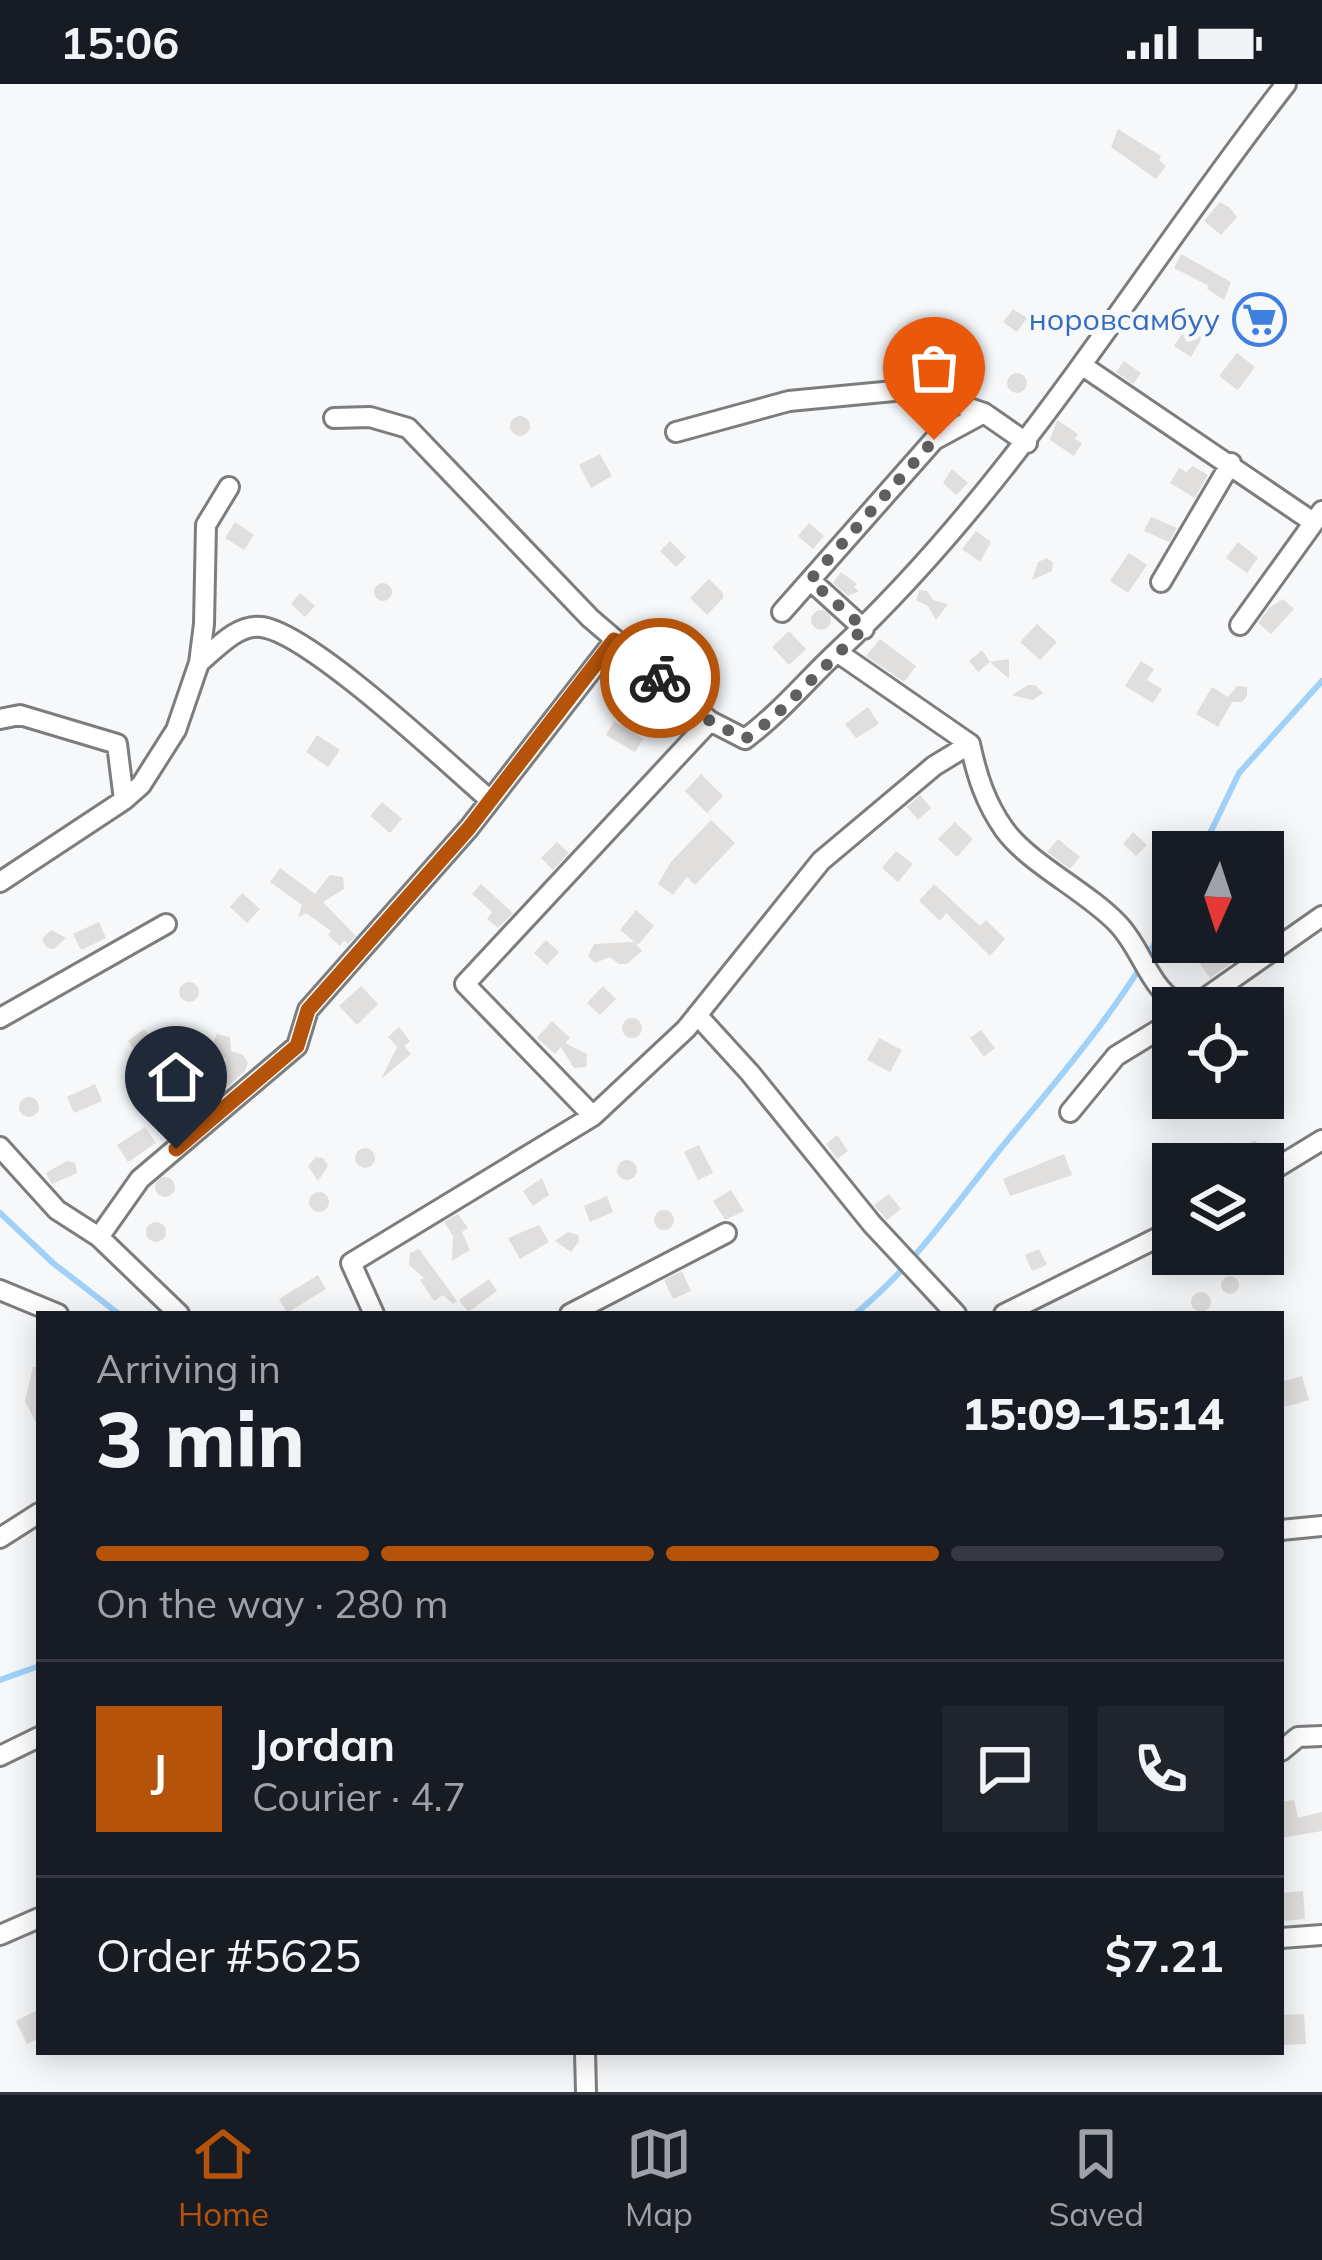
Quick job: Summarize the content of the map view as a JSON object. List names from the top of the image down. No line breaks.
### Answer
{"places":{"supermarket":["норовсамбуу"]},"north":"bottom","page":{"status":"15:06","heading":["3 min","Arriving in","15:09–15:14"],"panel":["Jordan","Courier · 4.7","Order #5625","$7.21"],"bar":"On the way · 280 m","round":"J","tabs":["Home","Map","Saved"]}}
